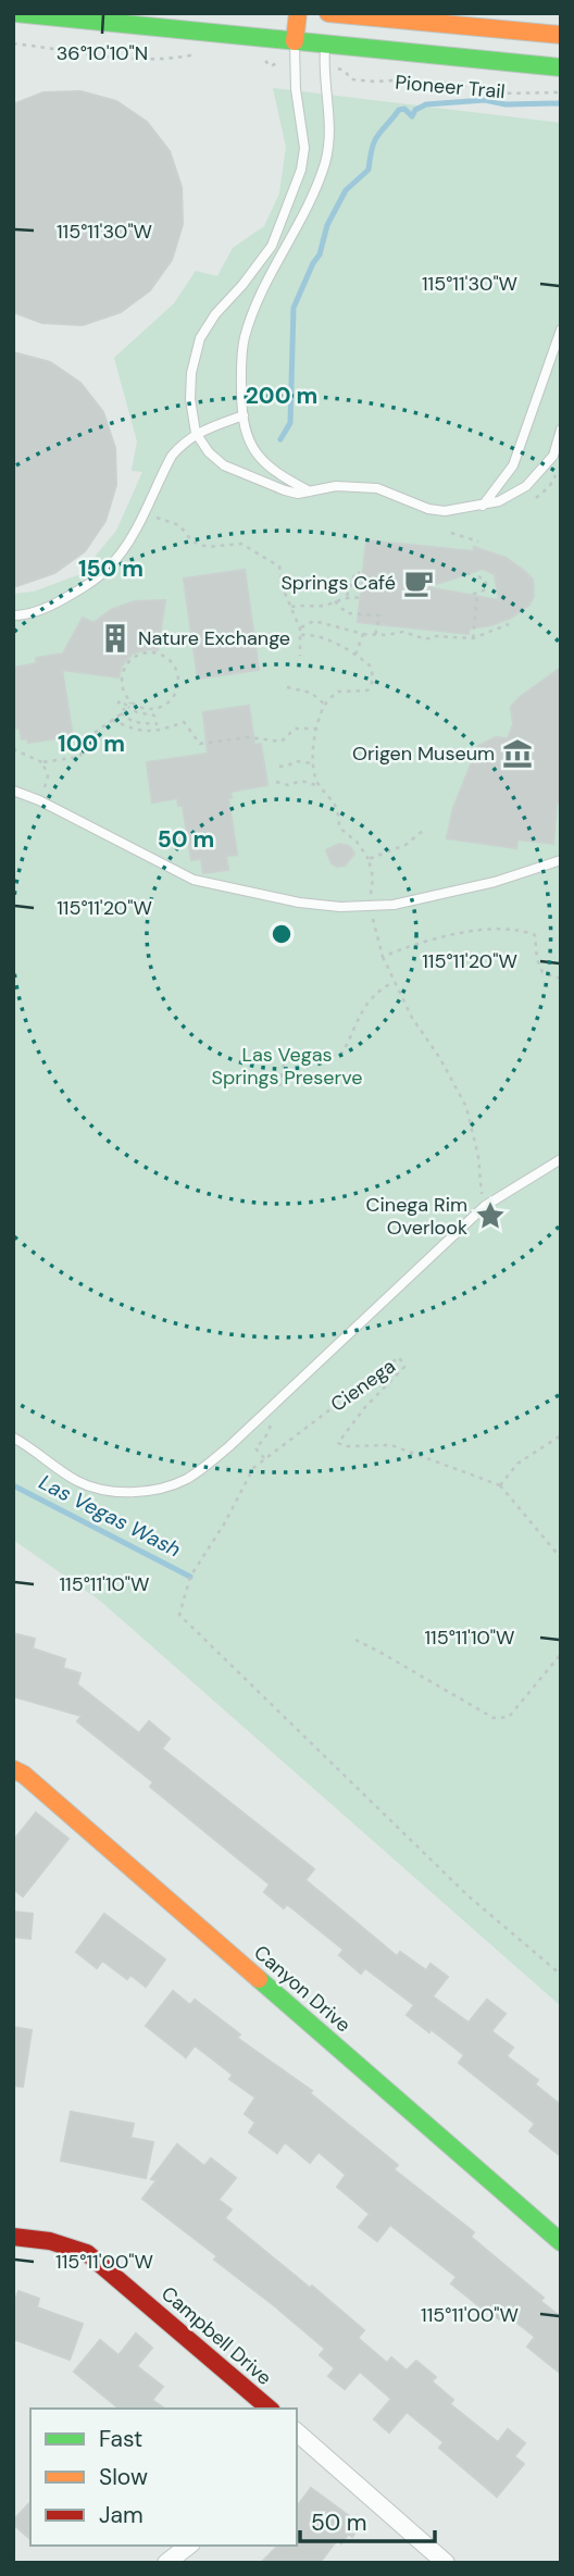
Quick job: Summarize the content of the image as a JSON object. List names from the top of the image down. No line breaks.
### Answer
{"streets":{"street":["Canyon Drive","Campbell Drive"],"path":["Pioneer Trail","Cienega"]},"water":["Las Vegas Wash"],"parks":["Las Vegas Springs Preserve"],"places":{"cafe":["Springs Café"],"building":["Nature Exchange"],"museum":["Origen Museum"],"place":["Cinega Rim Overlook"]},"legend":["Fast","Slow","Jam"],"scale_bar":"50 m","coordinates":["36°10'10\"N","115°11'30\"W","115°11'20\"W","115°11'10\"W","115°11'00\"W"],"rings":["200 m","150 m","100 m","50 m"]}
